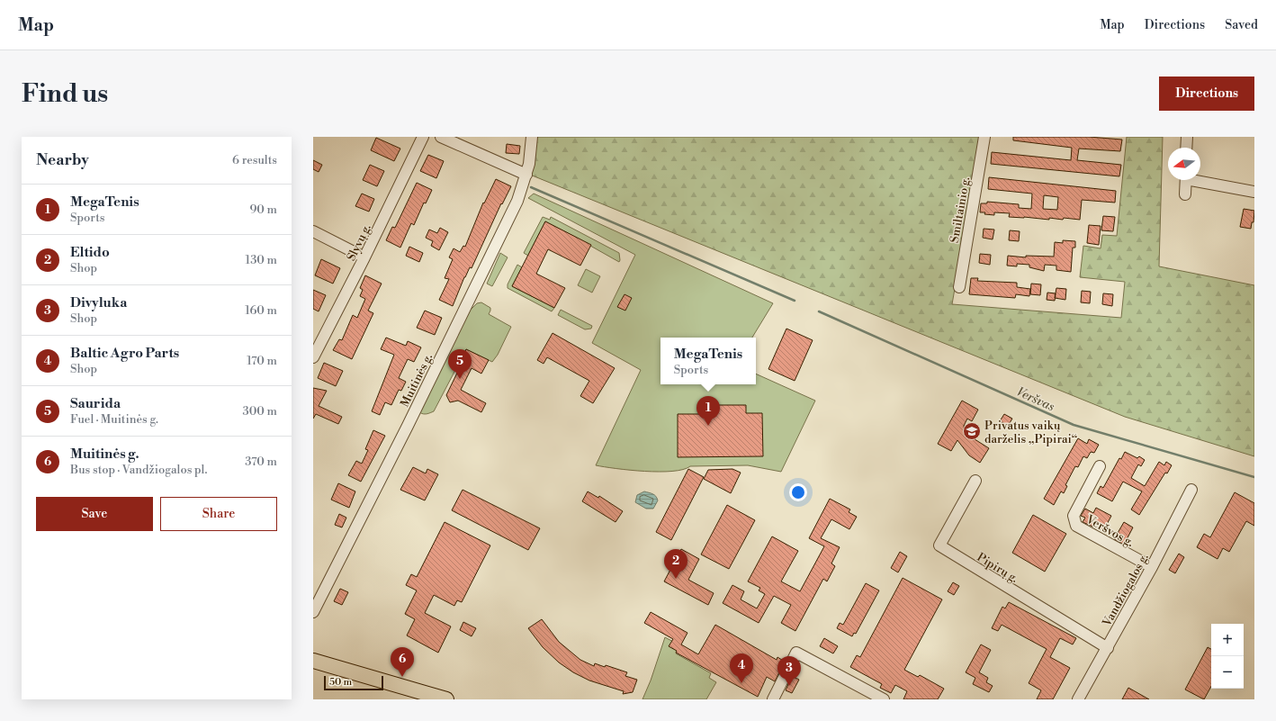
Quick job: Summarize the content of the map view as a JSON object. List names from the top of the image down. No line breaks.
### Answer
{"streets":{"street":["Smiltainio g.","Slyvų g.","Muitinės g.","Veršvos g.","Pipirų g.","Vandžiogalos g."]},"crossings":[["Veršvos g.","Vandžiogalos g."],["Pipirų g.","Vandžiogalos g."]],"water":["Veršvas"],"places":{"school or university":["Privatus vaikų darželis „Pipirai“"]},"scale_bar":"50 m","north":"left","page":{"header":"Map","nav":["Map","Directions","Saved"],"buttons":["Directions",["Save","Share"]],"title":"Find us","heading":["Nearby","6 results"],"list":[{"mark":"1","name":"MegaTenis","note":"Sports","value":"90 m"},{"mark":"2","name":"Eltido","note":"Shop","value":"130 m"},{"mark":"3","name":"Divyluka","note":"Shop","value":"160 m"},{"mark":"4","name":"Baltic Agro Parts","note":"Shop","value":"170 m"},{"mark":"5","name":"Saurida","note":"Fuel · Muitinės g.","value":"300 m"},{"mark":"6","name":"Muitinės g.","note":"Bus stop · Vandžiogalos pl.","value":"370 m"}],"popup":["MegaTenis","Sports"],"pins":["5","1","2","6","4","3"],"map_buttons":["+","−"],"scale":"50 m"}}
